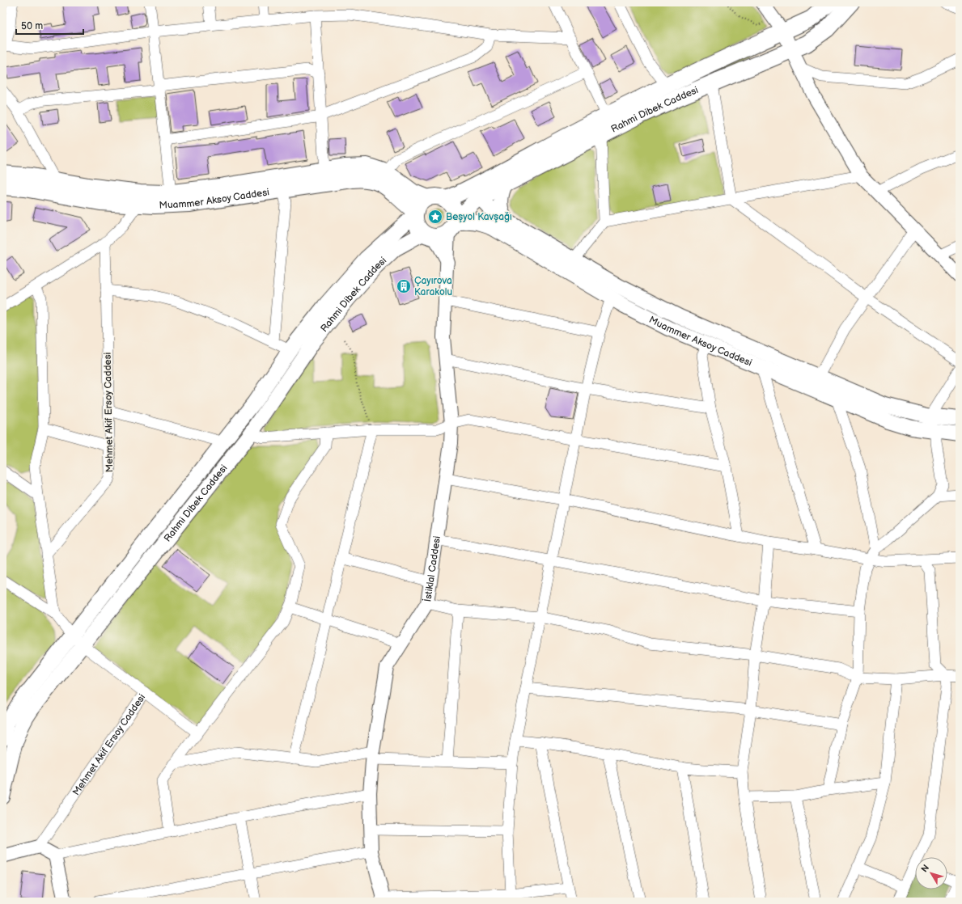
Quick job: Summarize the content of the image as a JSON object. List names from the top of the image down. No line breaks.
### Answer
{"streets":{"main road":["Rahmi Dibek Caddesi","Muammer Aksoy Caddesi"],"street":["Mehmet Akif Ersoy Caddesi","İstiklal Caddesi"]},"crossings":[["Rahmi Dibek Caddesi","Muammer Aksoy Caddesi"],["Rahmi Dibek Caddesi","Mehmet Akif Ersoy Caddesi"],["Rahmi Dibek Caddesi","İstiklal Caddesi"],["Muammer Aksoy Caddesi","İstiklal Caddesi"]],"places":{"place":["Beşyol Kavşağı"],"building":["Çayırova Karakolu"]},"scale_bar":"50 m","north":"top left"}
